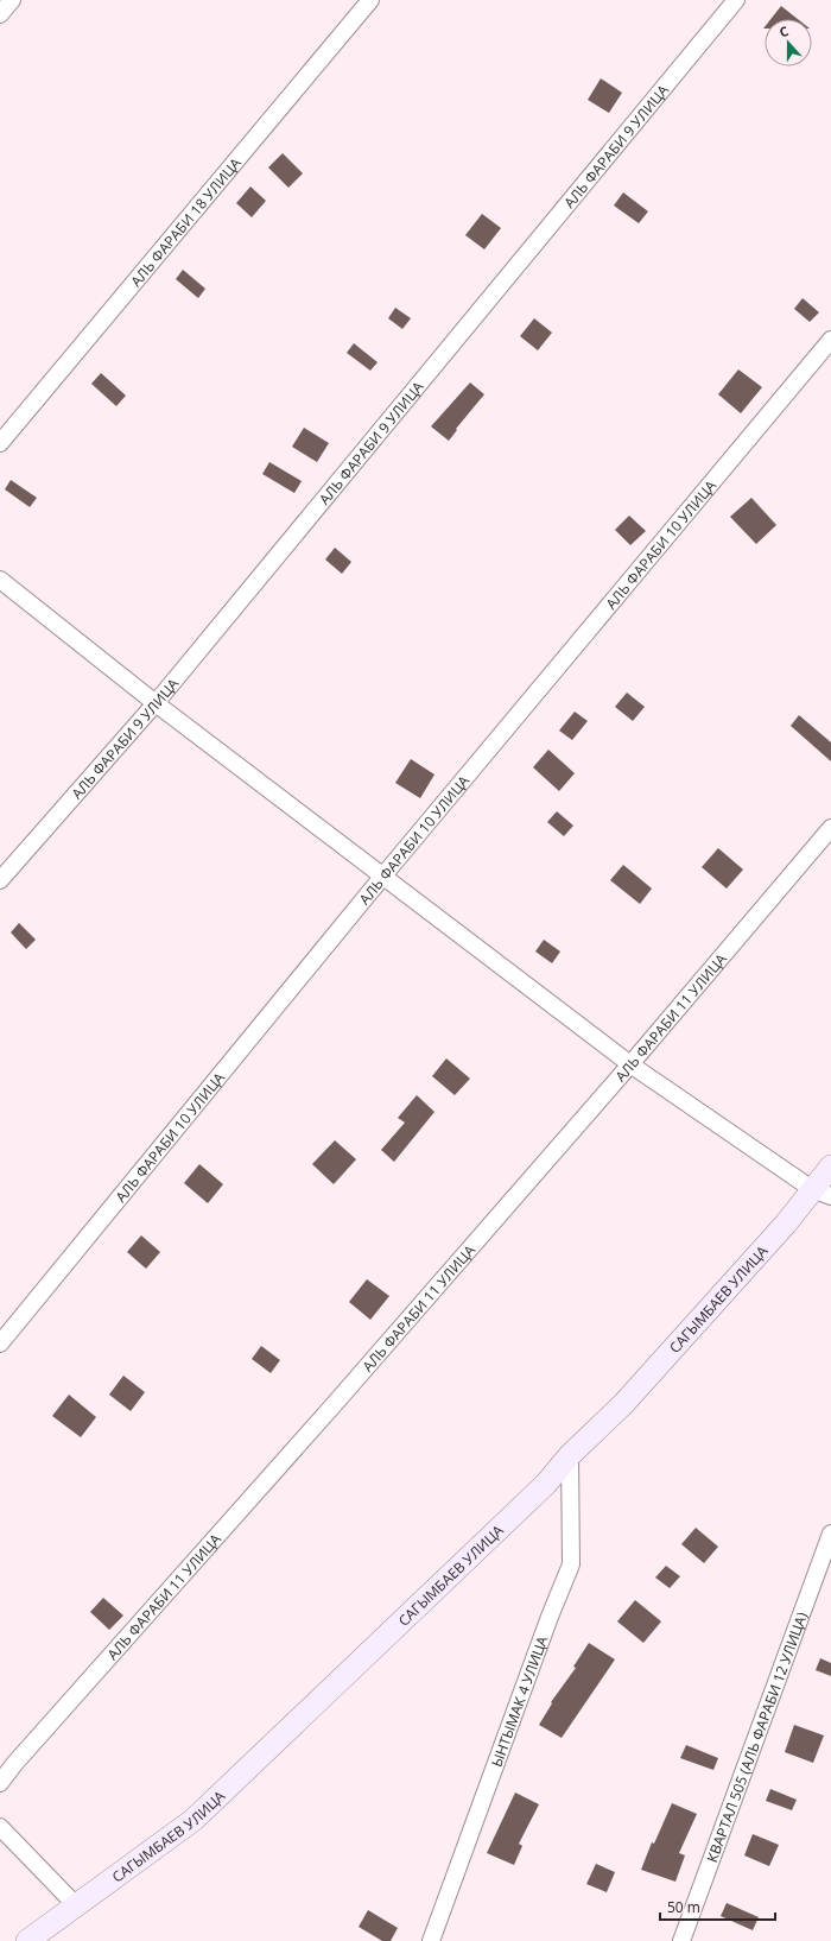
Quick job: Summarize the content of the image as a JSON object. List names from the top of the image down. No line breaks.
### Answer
{"streets":{"street":["АЛЬ ФАРАБИ 9 УЛИЦА","АЛЬ ФАРАБИ 18 УЛИЦА","АЛЬ ФАРАБИ 10 УЛИЦА","АЛЬ ФАРАБИ 11 УЛИЦА","САГЫМБАЕВ УЛИЦА","ЫНТЫМАК 4 УЛИЦА","КВАРТАЛ 505 (АЛЬ ФАРАБИ 12 УЛИЦА)"]},"crossings":[["САГЫМБАЕВ УЛИЦА","ЫНТЫМАК 4 УЛИЦА"]],"scale_bar":"50 m","north":"top"}
